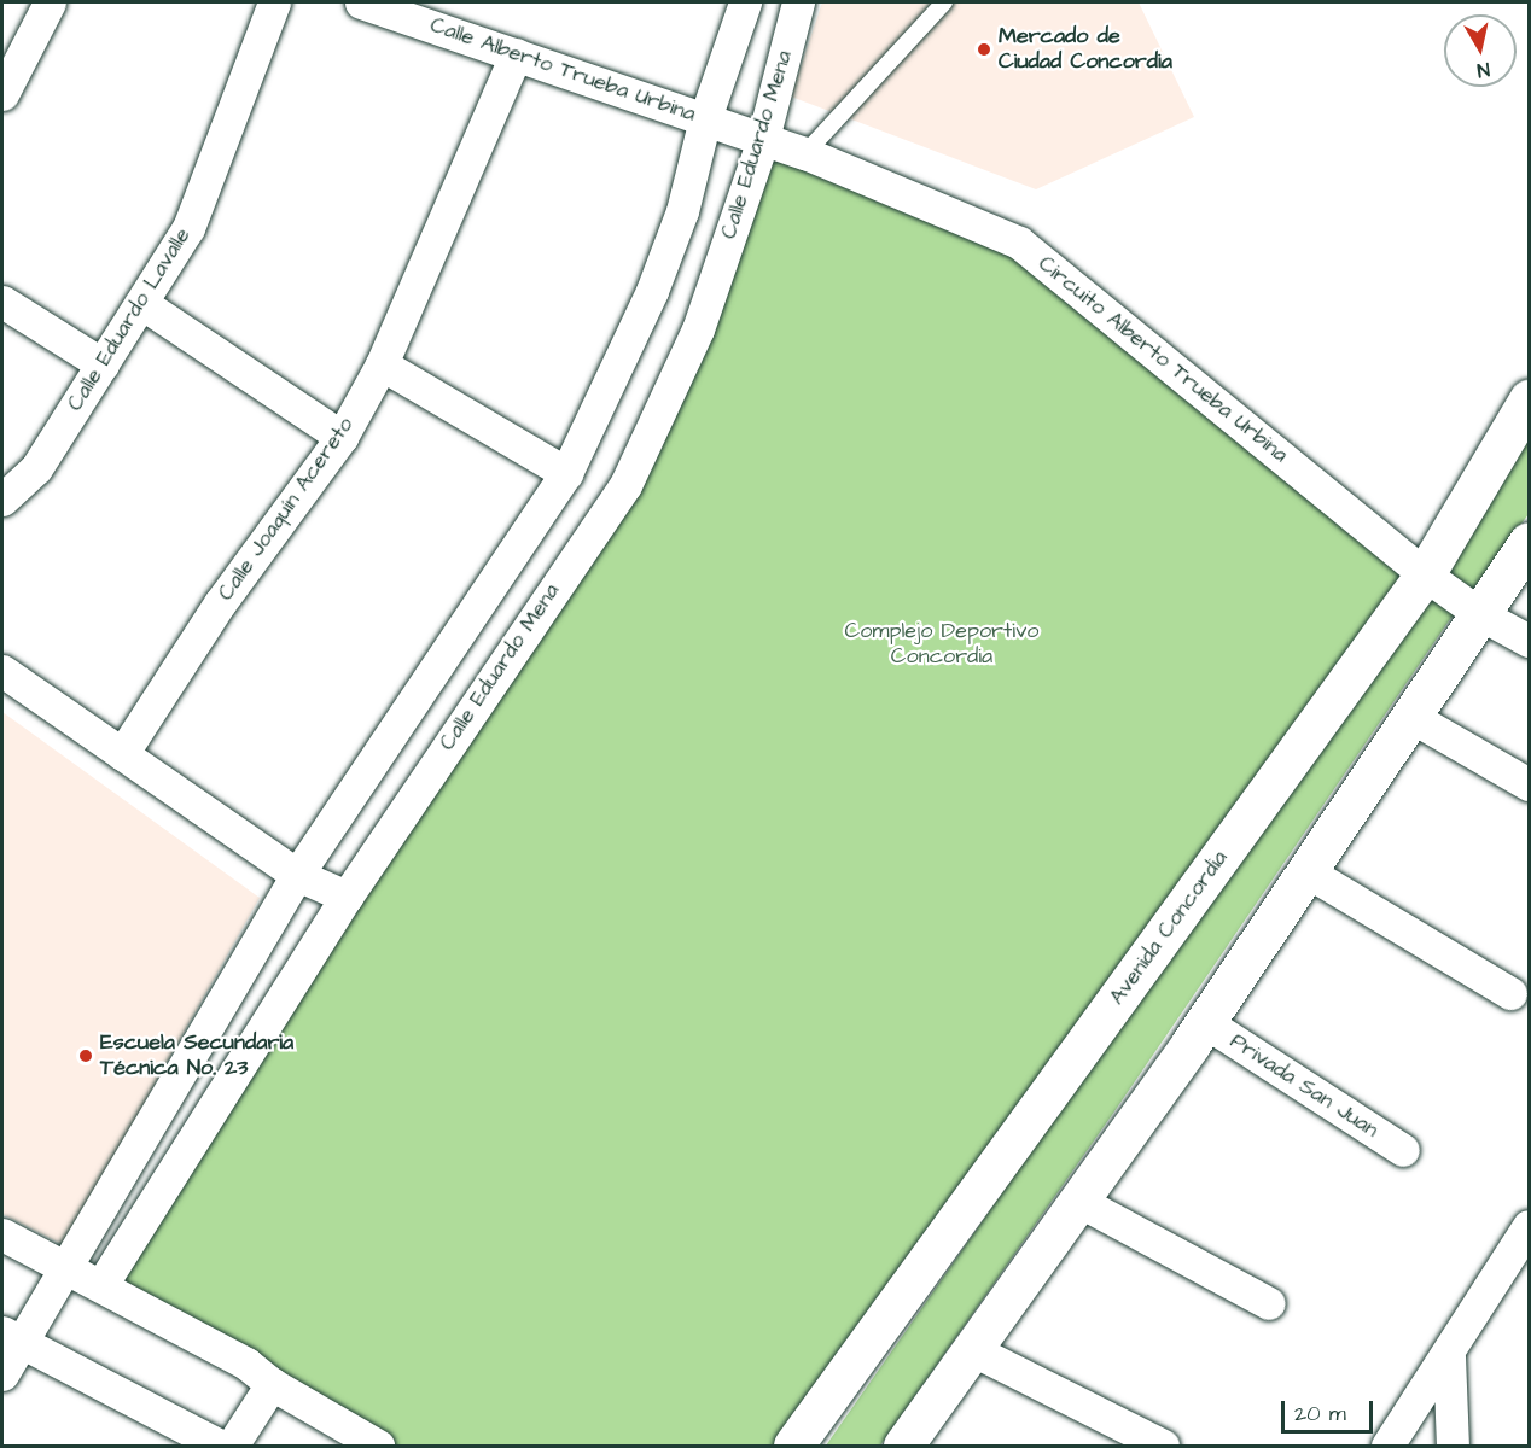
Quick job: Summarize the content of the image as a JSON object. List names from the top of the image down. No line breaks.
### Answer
{"streets":{"main road":["Avenida Concordia"],"street":["Calle Alberto Trueba Urbina","Calle Eduardo Mena","Calle Eduardo Lavalle","Circuito Alberto Trueba Urbina","Calle Joaquín Acereto","Privada San Juan"]},"crossings":[["Calle Alberto Trueba Urbina","Calle Eduardo Mena"],["Calle Alberto Trueba Urbina","Circuito Alberto Trueba Urbina"],["Calle Alberto Trueba Urbina","Calle Joaquín Acereto"],["Calle Eduardo Mena","Circuito Alberto Trueba Urbina"],["Circuito Alberto Trueba Urbina","Avenida Concordia"]],"parks":["Complejo Deportivo Concordia"],"places":["Mercado de Ciudad Concordia","Escuela Secundaria Técnica No. 23"],"scale_bar":"20 m","north":"bottom"}
